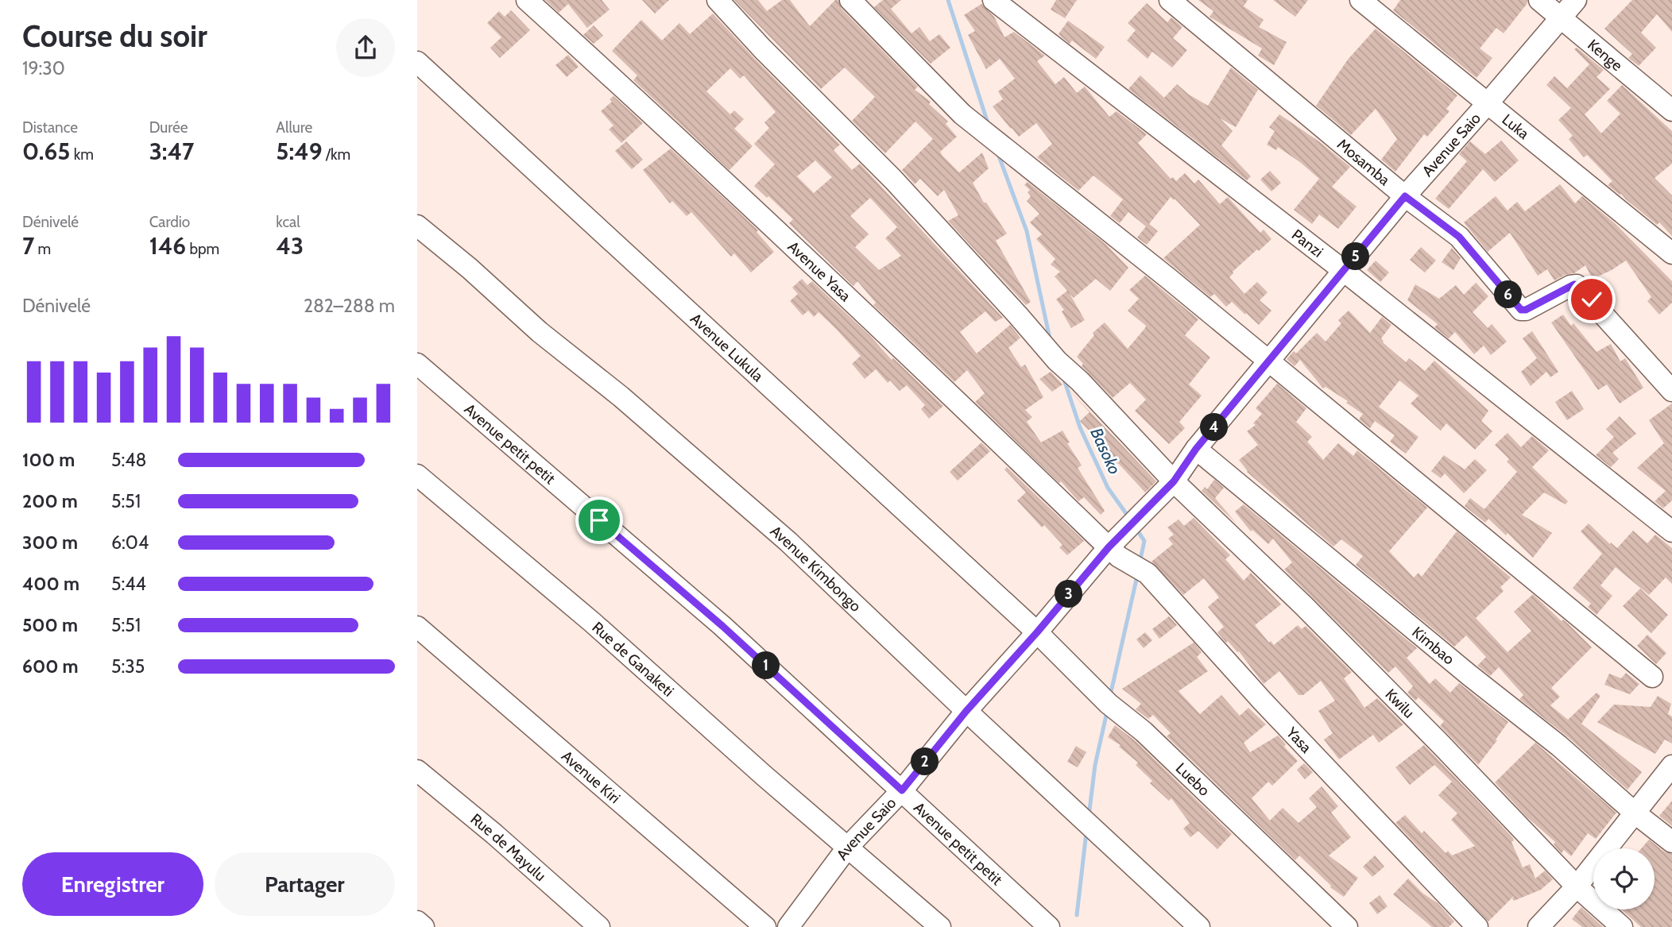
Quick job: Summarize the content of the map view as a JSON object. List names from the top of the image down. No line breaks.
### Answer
{"streets":{"street":["Kenge","Luka","Avenue Saio","Mosamba","Panzi","Avenue Yasa","Avenue Lukula","Avenue petit petit","Avenue Kimbongo","Kimbao","Rue de Ganaketi","Kwilu","Yasa","Avenue Kiri","Luebo","Rue de Mayulu"]},"crossings":[["Kenge","Avenue Saio"],["Luka","Avenue Saio"],["Avenue Saio","Mosamba"],["Avenue Saio","Panzi"],["Avenue Saio","Avenue Yasa"],["Avenue Saio","Avenue Lukula"],["Avenue Saio","Avenue petit petit"],["Avenue Saio","Avenue Kimbongo"],["Avenue Saio","Kimbao"],["Avenue Saio","Rue de Ganaketi"],["Avenue Saio","Kwilu"],["Avenue Saio","Yasa"],["Avenue Saio","Luebo"],["Avenue Yasa","Yasa"],["Avenue Lukula","Luebo"]],"water":["Basoko"],"page":{"heading":["Course du soir","19:30"],"stats":[["Distance","0.65 km"],["Durée","3:47"],["Allure","5:49 /km"],["Dénivelé","7 m"],["Cardio","146 bpm"],["kcal","43"]],"pins":["5","6","4","3","1","2"],"chart":["Dénivelé","282–288 m"],"list":[{"name":"100 m","note":"5:48"},{"name":"200 m","note":"5:51"},{"name":"300 m","note":"6:04"},{"name":"400 m","note":"5:44"},{"name":"500 m","note":"5:51"},{"name":"600 m","note":"5:35"}],"buttons":["Enregistrer","Partager"]}}
